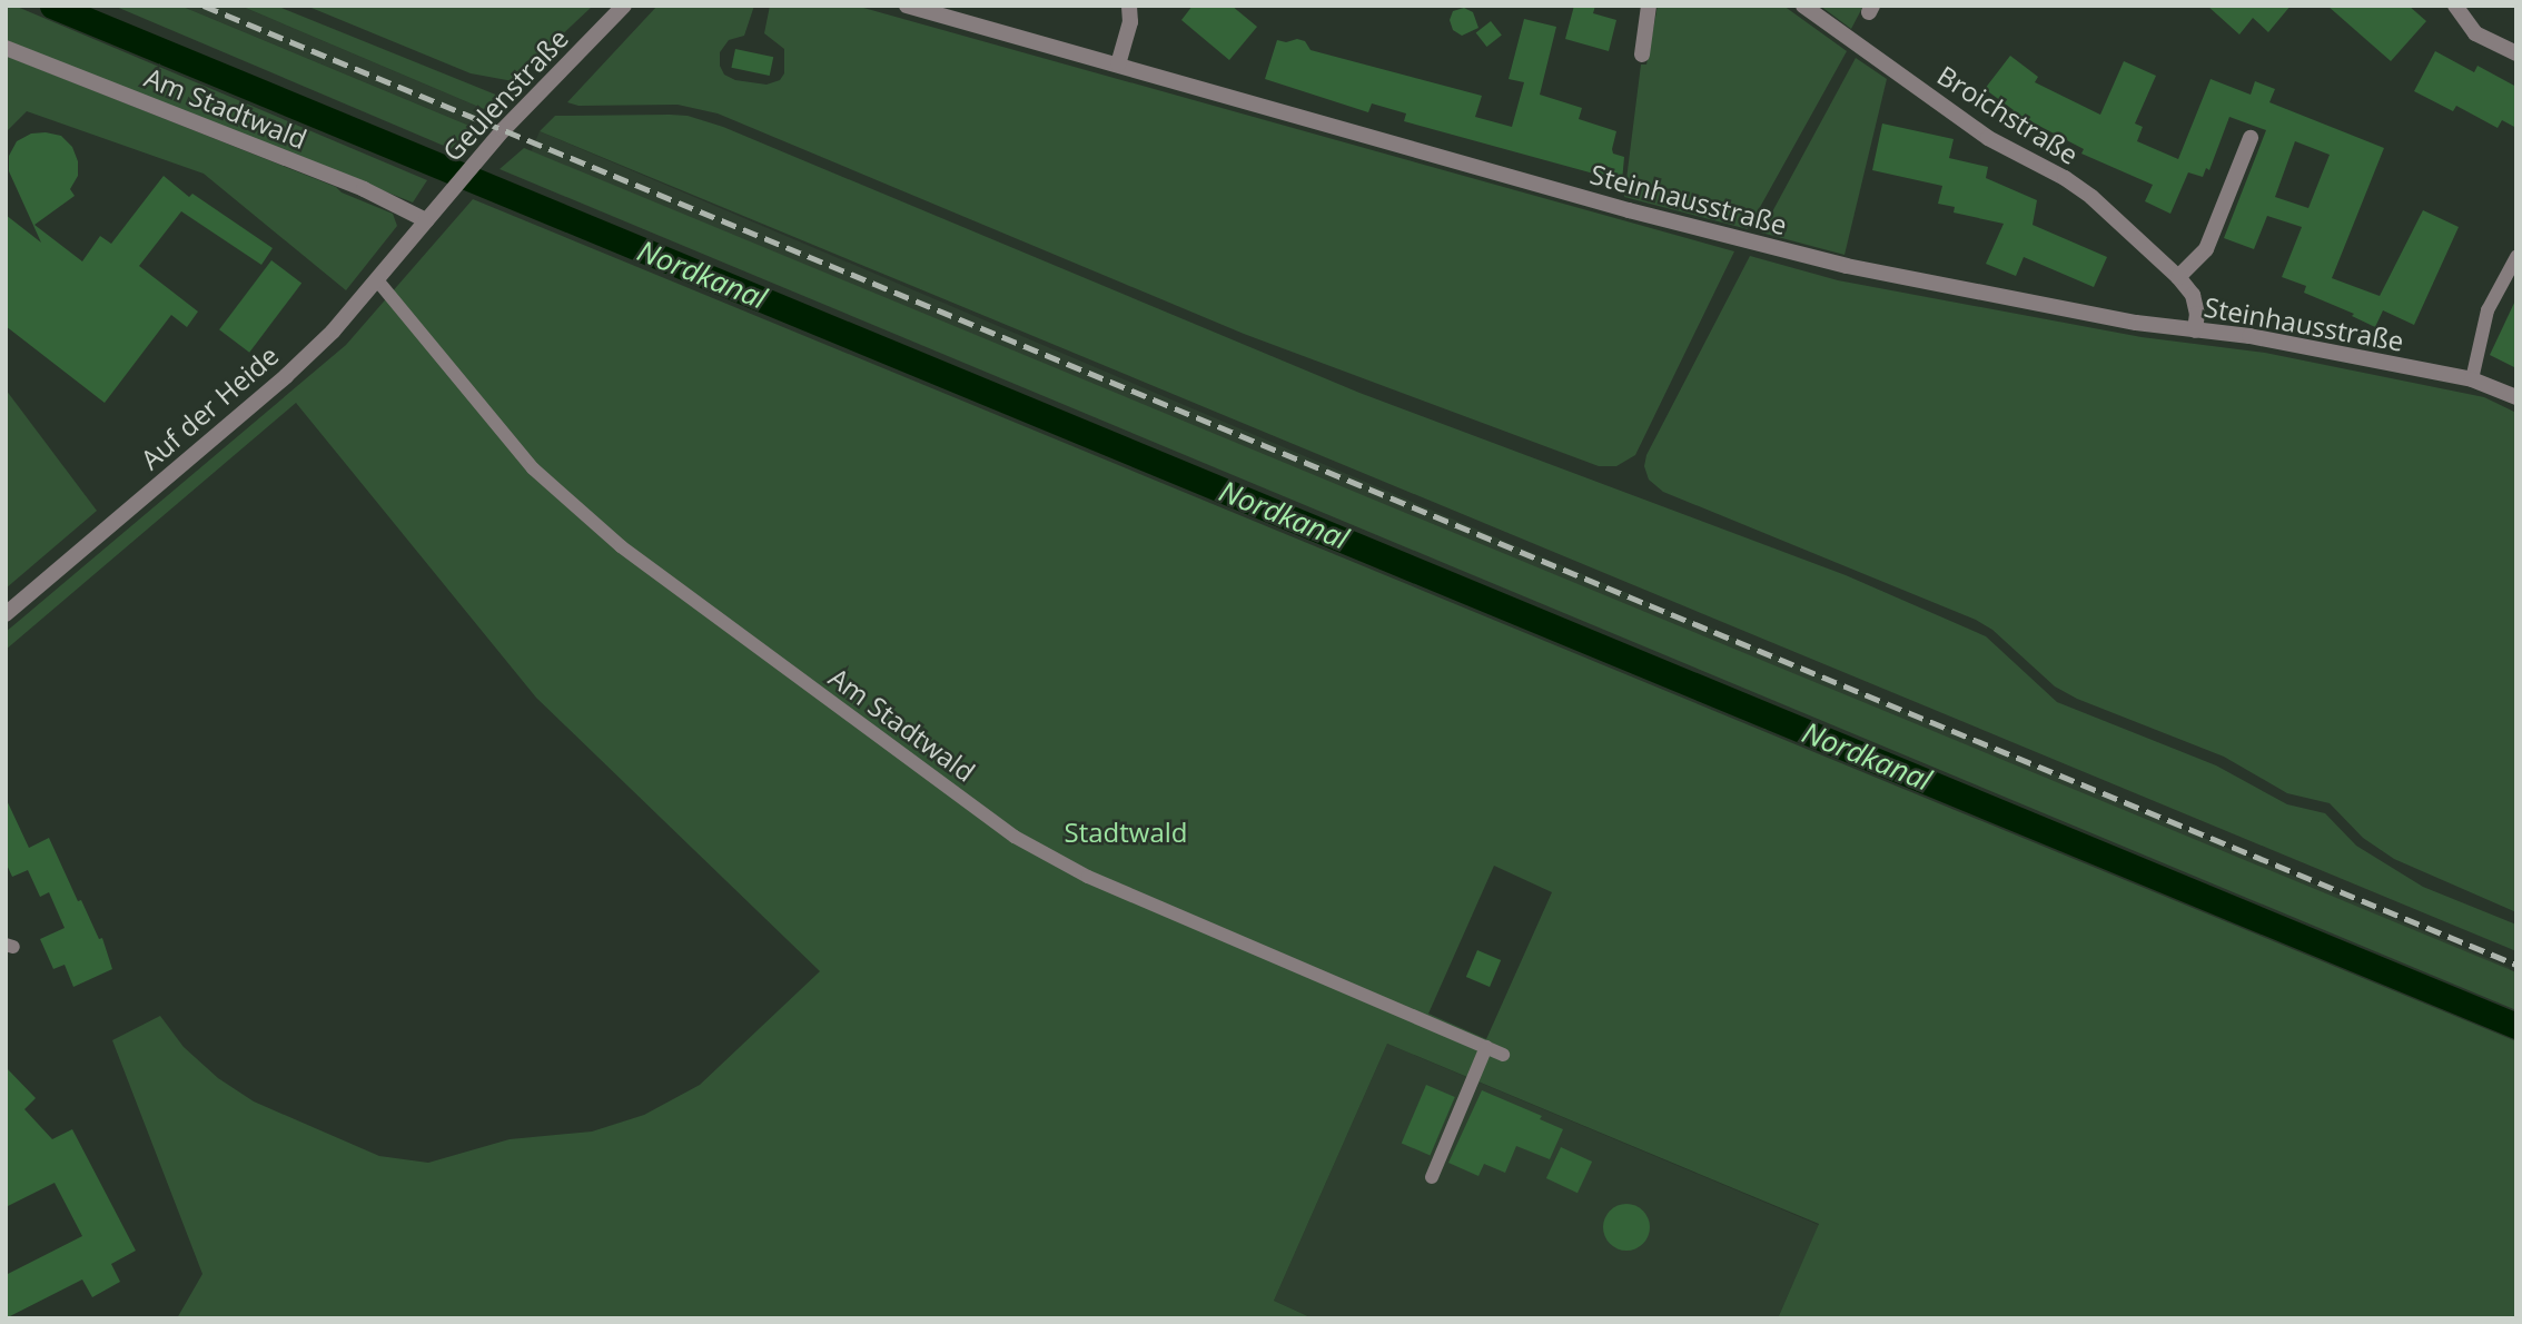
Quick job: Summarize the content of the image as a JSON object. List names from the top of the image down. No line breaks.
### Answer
{"streets":{"street":["Geulenstraße","Am Stadtwald","Broichstraße","Steinhausstraße","Auf der Heide"]},"crossings":[["Geulenstraße","Am Stadtwald"],["Geulenstraße","Auf der Heide"],["Am Stadtwald","Auf der Heide"],["Broichstraße","Steinhausstraße"]],"water":["Nordkanal"],"parks":["Stadtwald"]}
